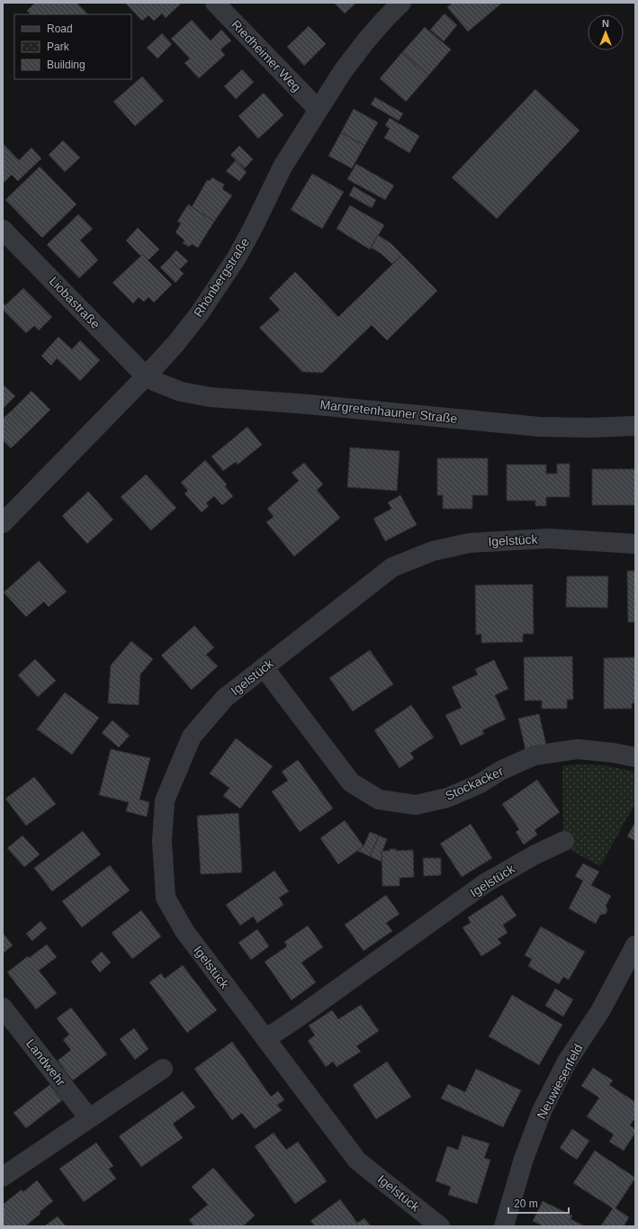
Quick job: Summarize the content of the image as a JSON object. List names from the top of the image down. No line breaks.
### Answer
{"streets":{"street":["Riedheimer Weg","Rhönbergstraße","Liobastraße","Margretenhauner Straße","Igelstück","Stockacker","Landwehr","Neuwiesenfeld"]},"crossings":[["Riedheimer Weg","Rhönbergstraße"],["Rhönbergstraße","Liobastraße"],["Rhönbergstraße","Margretenhauner Straße"],["Liobastraße","Margretenhauner Straße"],["Igelstück","Stockacker"]],"legend":["Road","Park","Building"],"scale_bar":"20 m","north":"top"}
